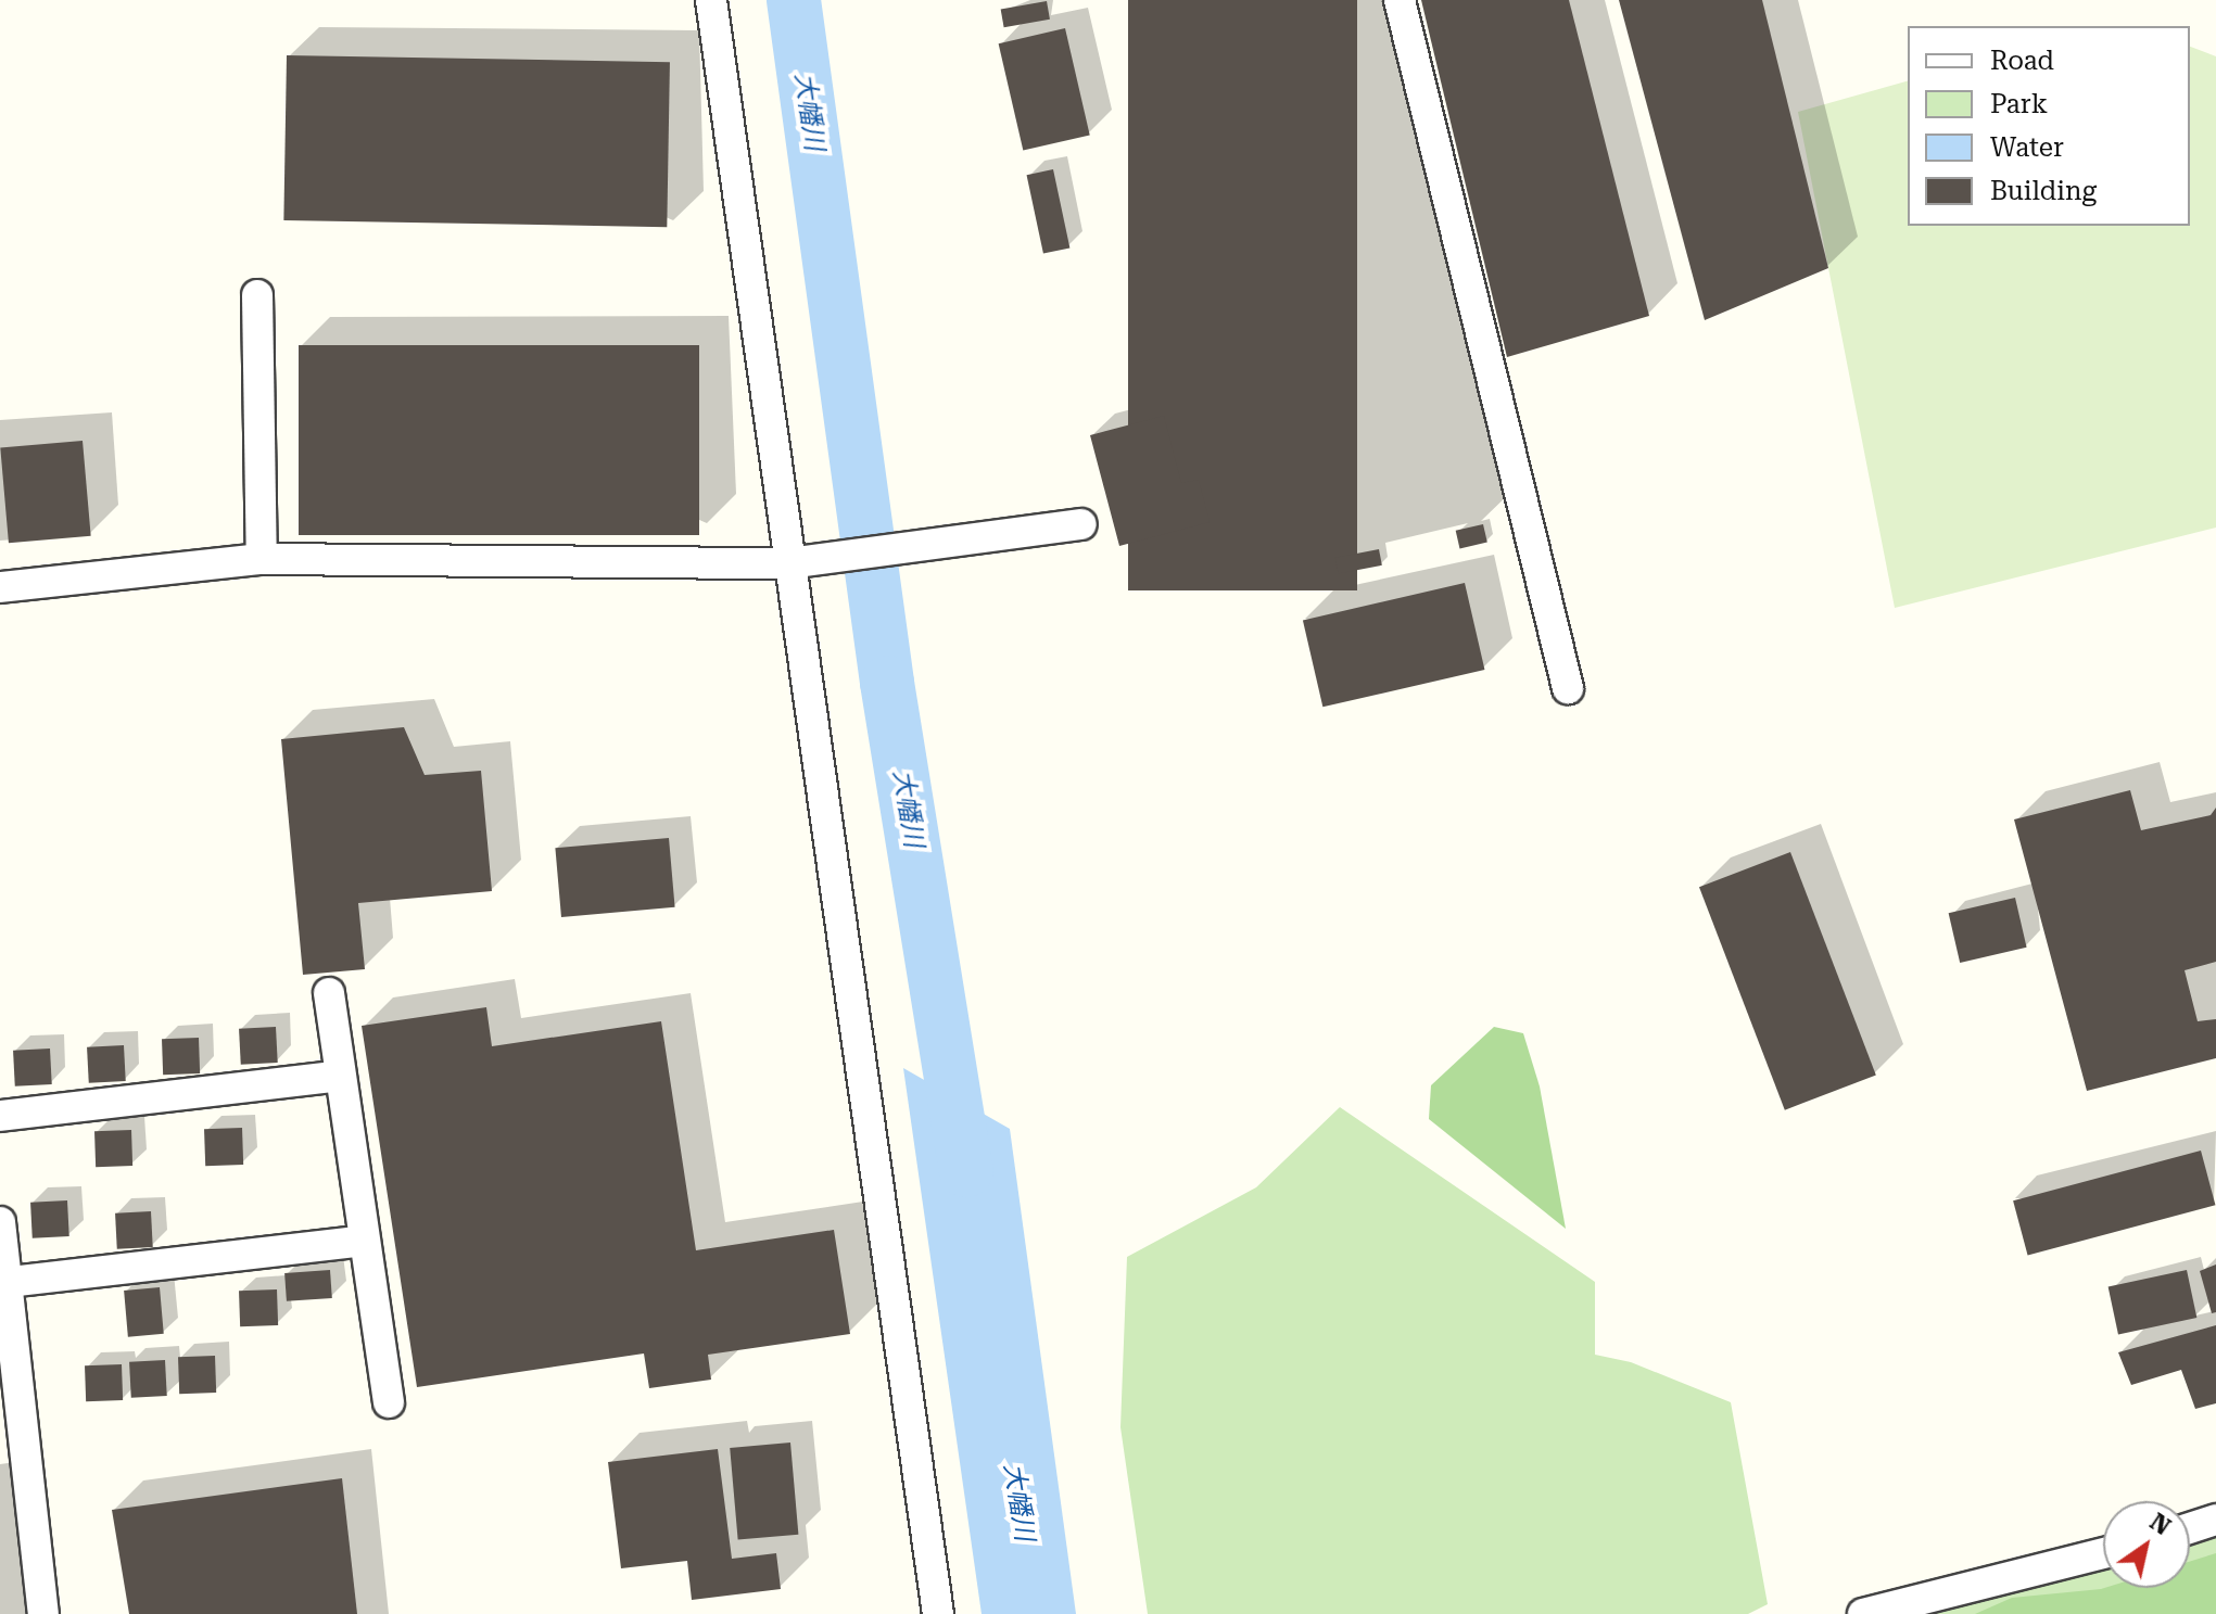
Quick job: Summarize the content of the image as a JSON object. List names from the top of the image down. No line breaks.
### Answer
{"water":["大幡川"],"legend":["Road","Park","Water","Building"],"north":"top right"}
